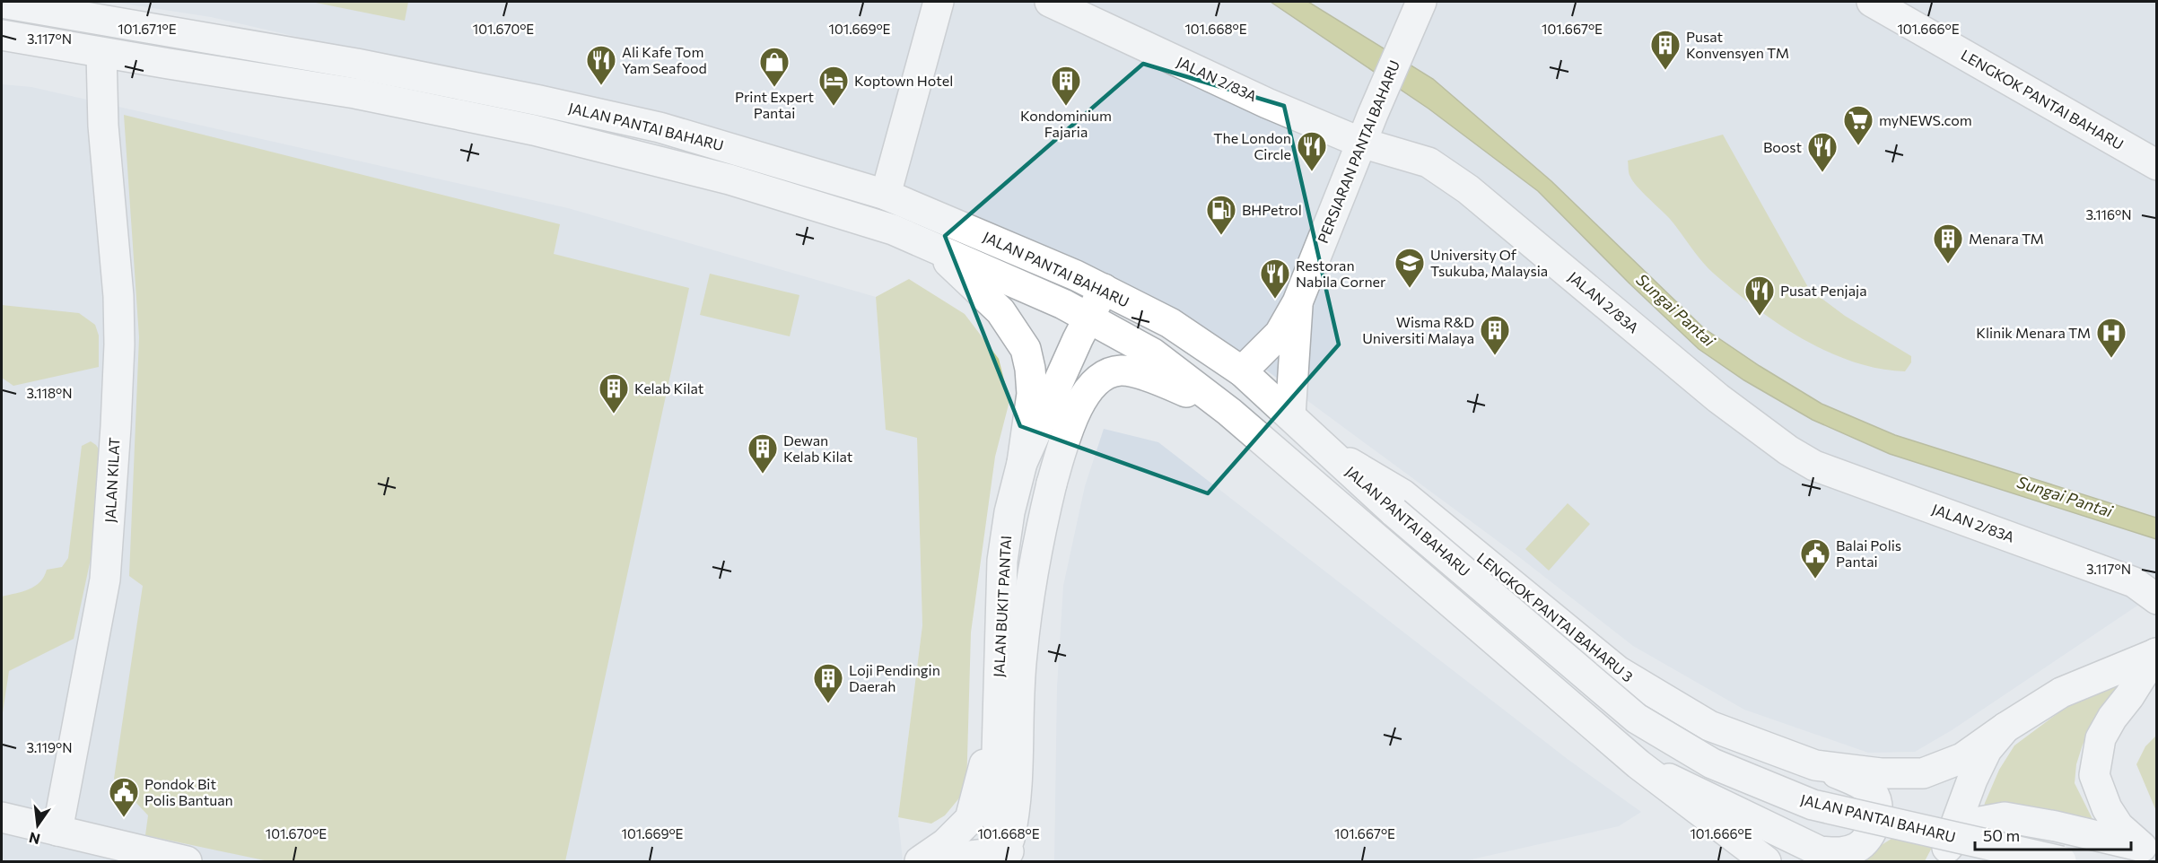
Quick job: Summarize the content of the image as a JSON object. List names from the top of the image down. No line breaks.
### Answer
{"streets":{"street":["JALAN 2/83A","LENGKOK PANTAI BAHARU","JALAN PANTAI BAHARU","PERSIARAN PANTAI BAHARU","JALAN KILAT","JALAN BUKIT PANTAI","LENGKOK PANTAI BAHARU 3"]},"crossings":[["JALAN 2/83A","PERSIARAN PANTAI BAHARU"],["JALAN PANTAI BAHARU","PERSIARAN PANTAI BAHARU"],["JALAN PANTAI BAHARU","JALAN KILAT"],["JALAN PANTAI BAHARU","JALAN BUKIT PANTAI"],["JALAN PANTAI BAHARU","LENGKOK PANTAI BAHARU 3"]],"water":["Sungai Pantai"],"places":{"building":["Pusat Konvensyen TM","Kondominium Fajaria","Menara TM","Wisma R&D Universiti Malaya","Kelab Kilat","Dewan Kelab Kilat","Loji Pendingin Daerah"],"restaurant":["Ali Kafe Tom Yam Seafood","The London Circle","Boost","Restoran Nabila Corner","Pusat Penjaja"],"shop":["Print Expert Pantai"],"hotel":["Koptown Hotel"],"supermarket":["myNEWS.com"],"fuel station":["BHPetrol"],"school or university":["University Of Tsukuba, Malaysia"],"hospital":["Klinik Menara TM"],"public building":["Balai Polis Pantai","Pondok Bit Polis Bantuan"]},"scale_bar":"50 m","north":"bottom","coordinates":["101.671°E","101.670°E","101.669°E","101.668°E","101.667°E","101.666°E","3.117°N","3.116°N","3.118°N","3.119°N"]}
